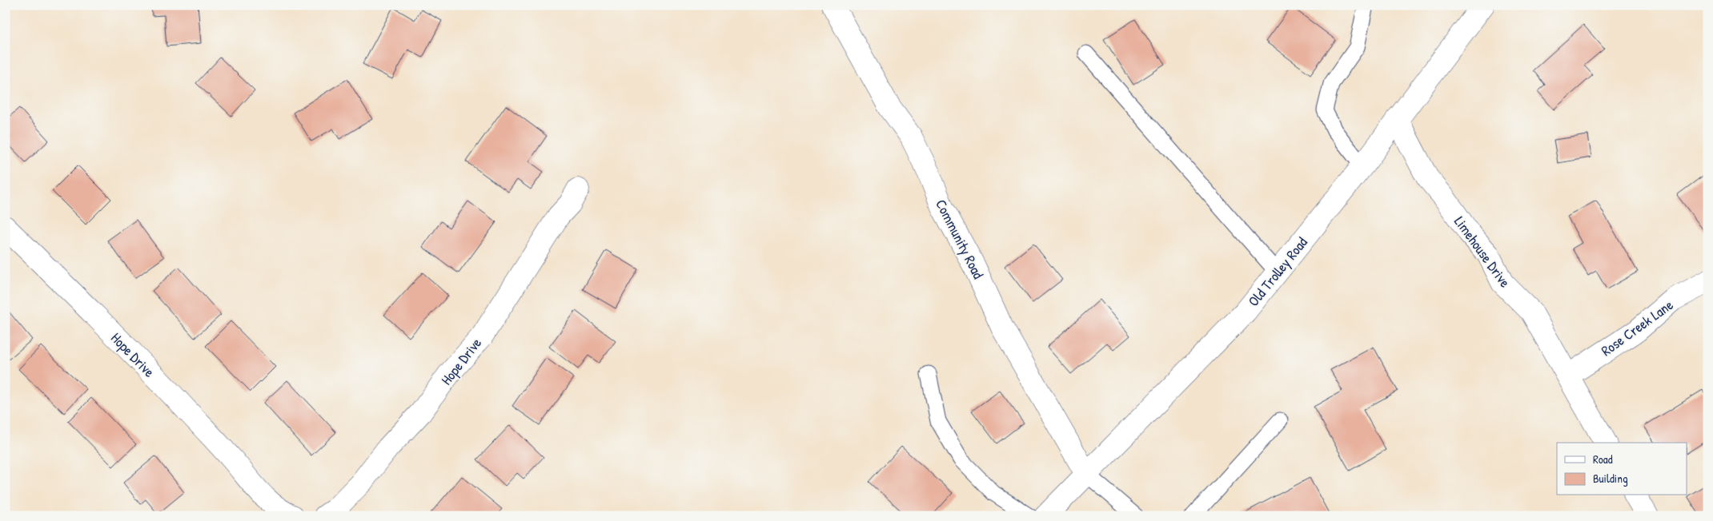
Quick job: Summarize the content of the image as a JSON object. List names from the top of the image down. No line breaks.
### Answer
{"streets":{"street":["Community Road","Limehouse Drive","Old Trolley Road","Rose Creek Lane","Hope Drive"]},"crossings":[["Community Road","Old Trolley Road"],["Limehouse Drive","Old Trolley Road"],["Limehouse Drive","Rose Creek Lane"]],"legend":["Road","Building"]}
